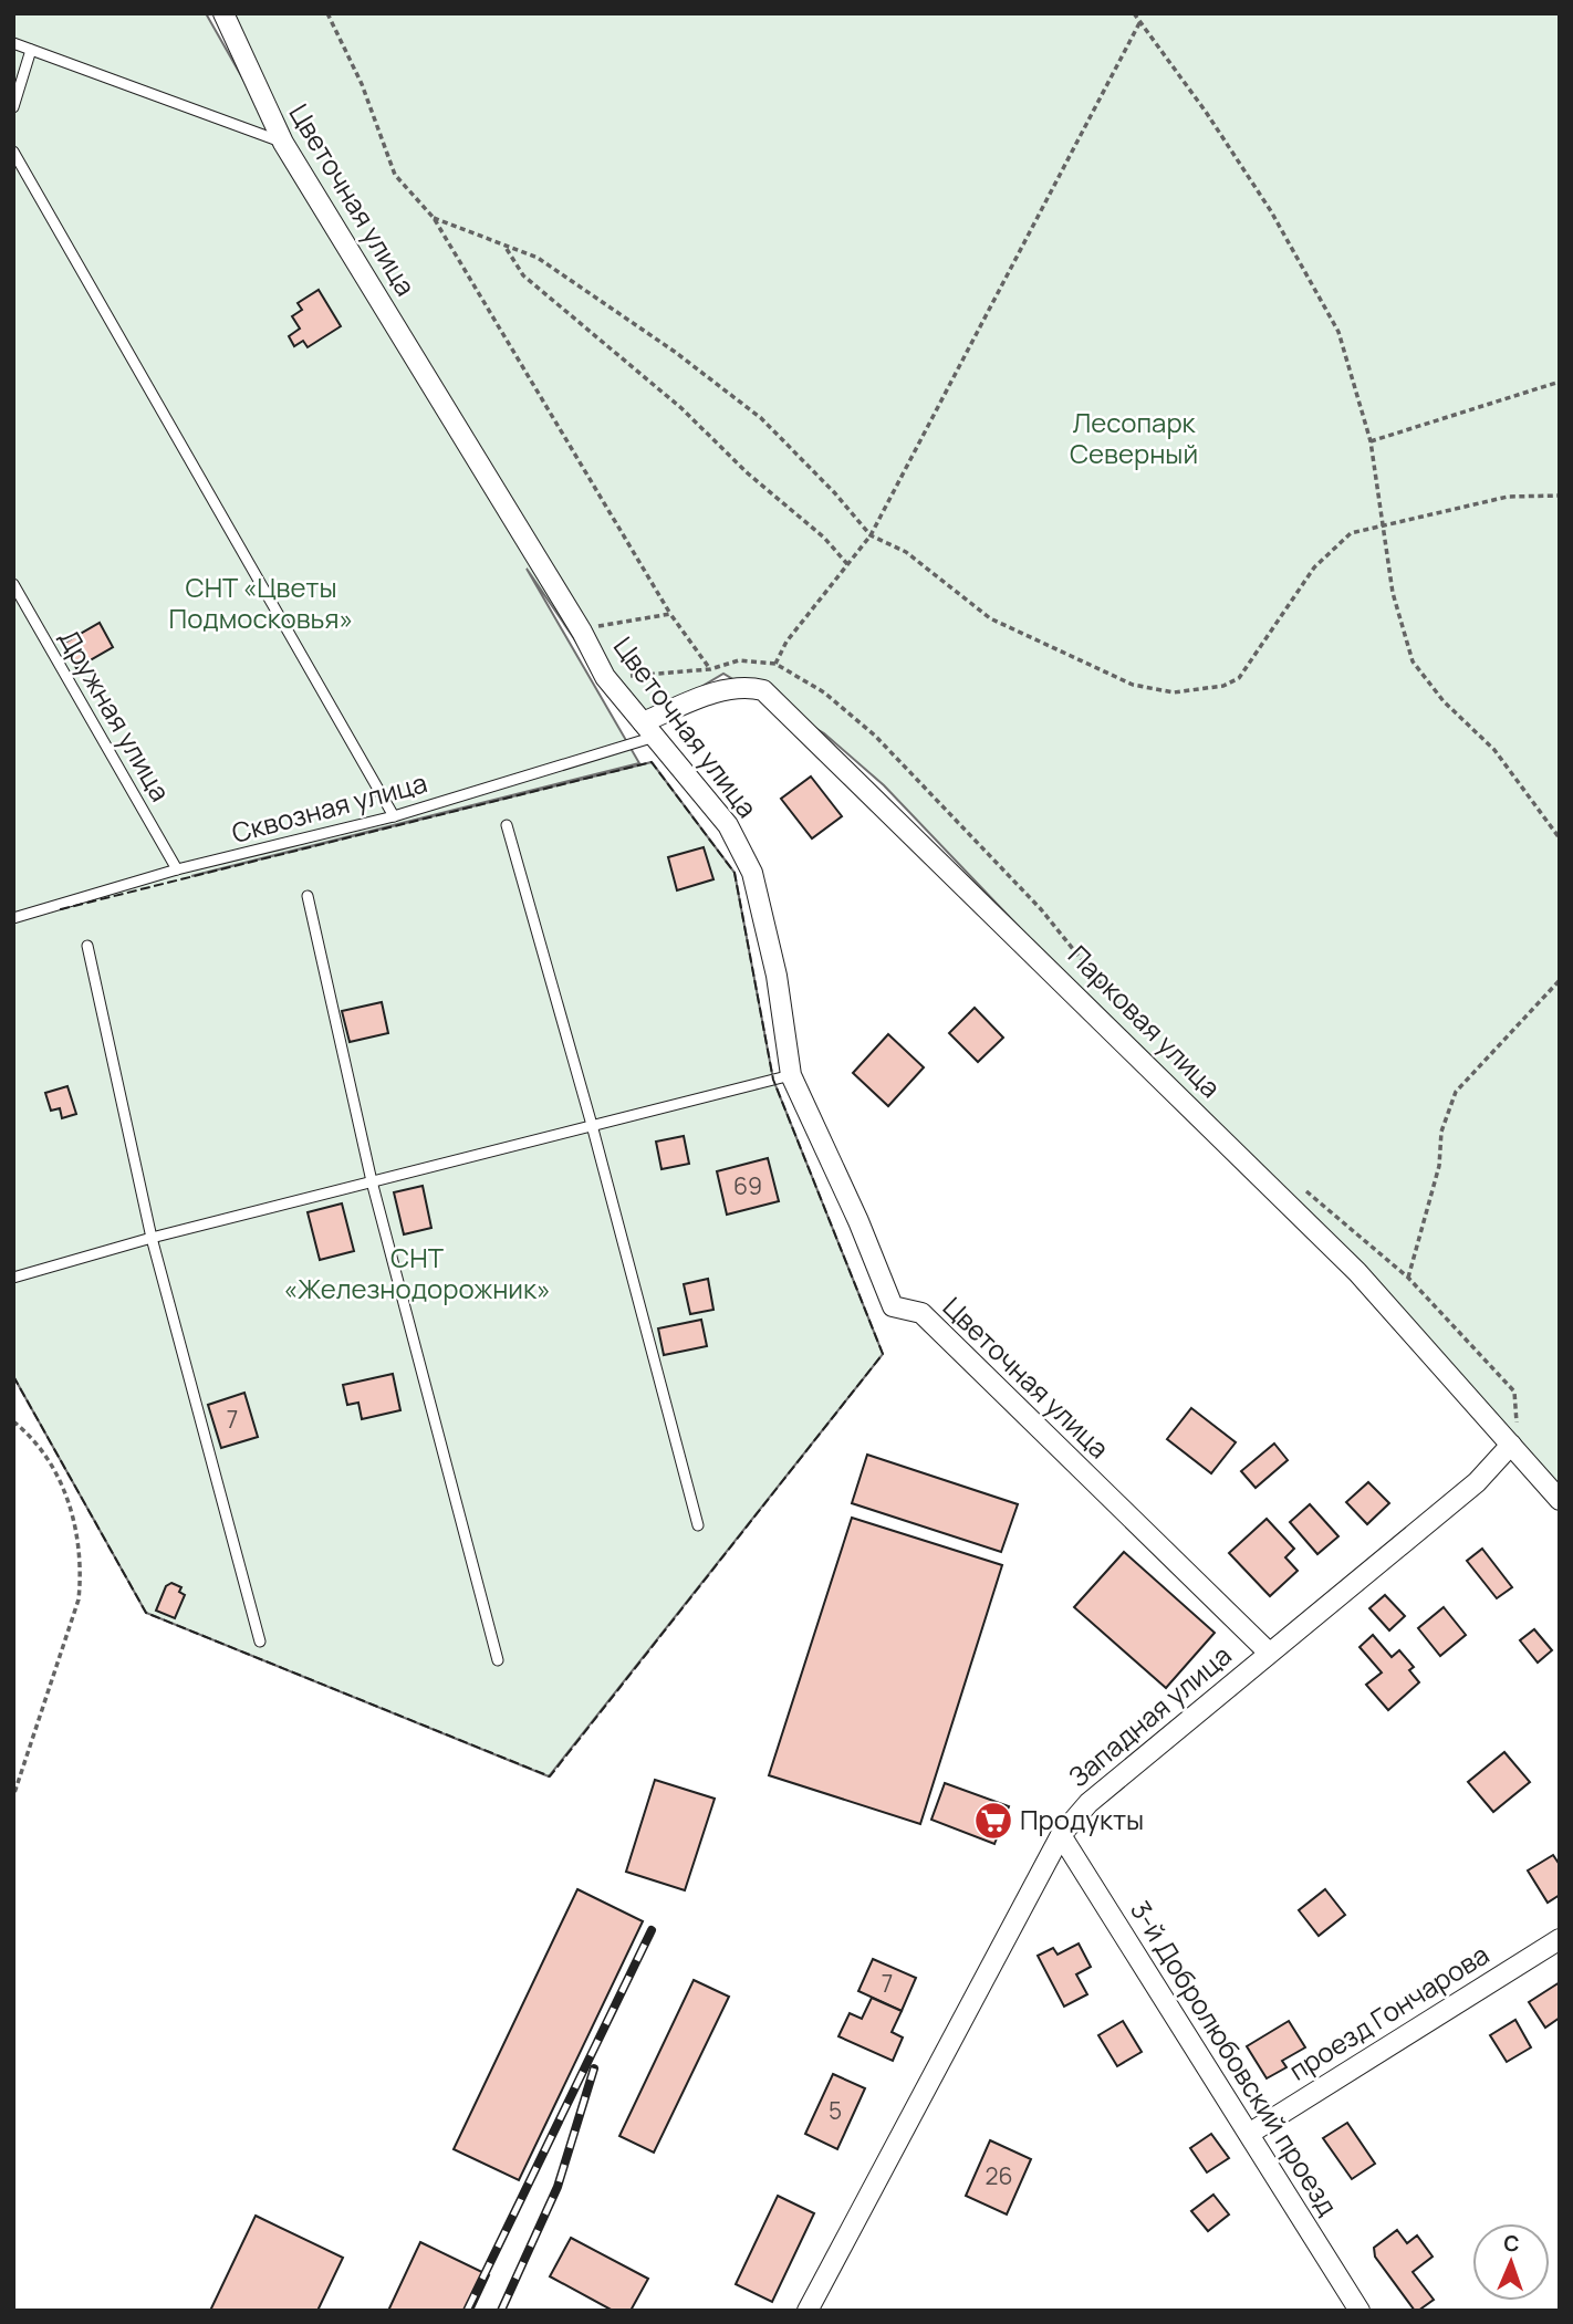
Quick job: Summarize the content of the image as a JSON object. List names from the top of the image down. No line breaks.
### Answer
{"streets":{"street":["Цветочная улица","Парковая улица","Западная улица","проезд Гончарова","3-й Добролюбовский проезд"],"lane":["Дружная улица","Сквозная улица"]},"crossings":[["Цветочная улица","Сквозная улица"],["Цветочная улица","Парковая улица"],["Цветочная улица","Западная улица"],["Дружная улица","Сквозная улица"],["Сквозная улица","Парковая улица"],["Парковая улица","Западная улица"],["Западная улица","3-й Добролюбовский проезд"],["проезд Гончарова","3-й Добролюбовский проезд"]],"parks":["Лесопарк Северный","СНТ «Цветы Подмосковья»","СНТ «Железнодорожник»"],"places":{"supermarket":["Продукты"]},"house_numbers":["69","7","7","5","26"],"north":"top"}
